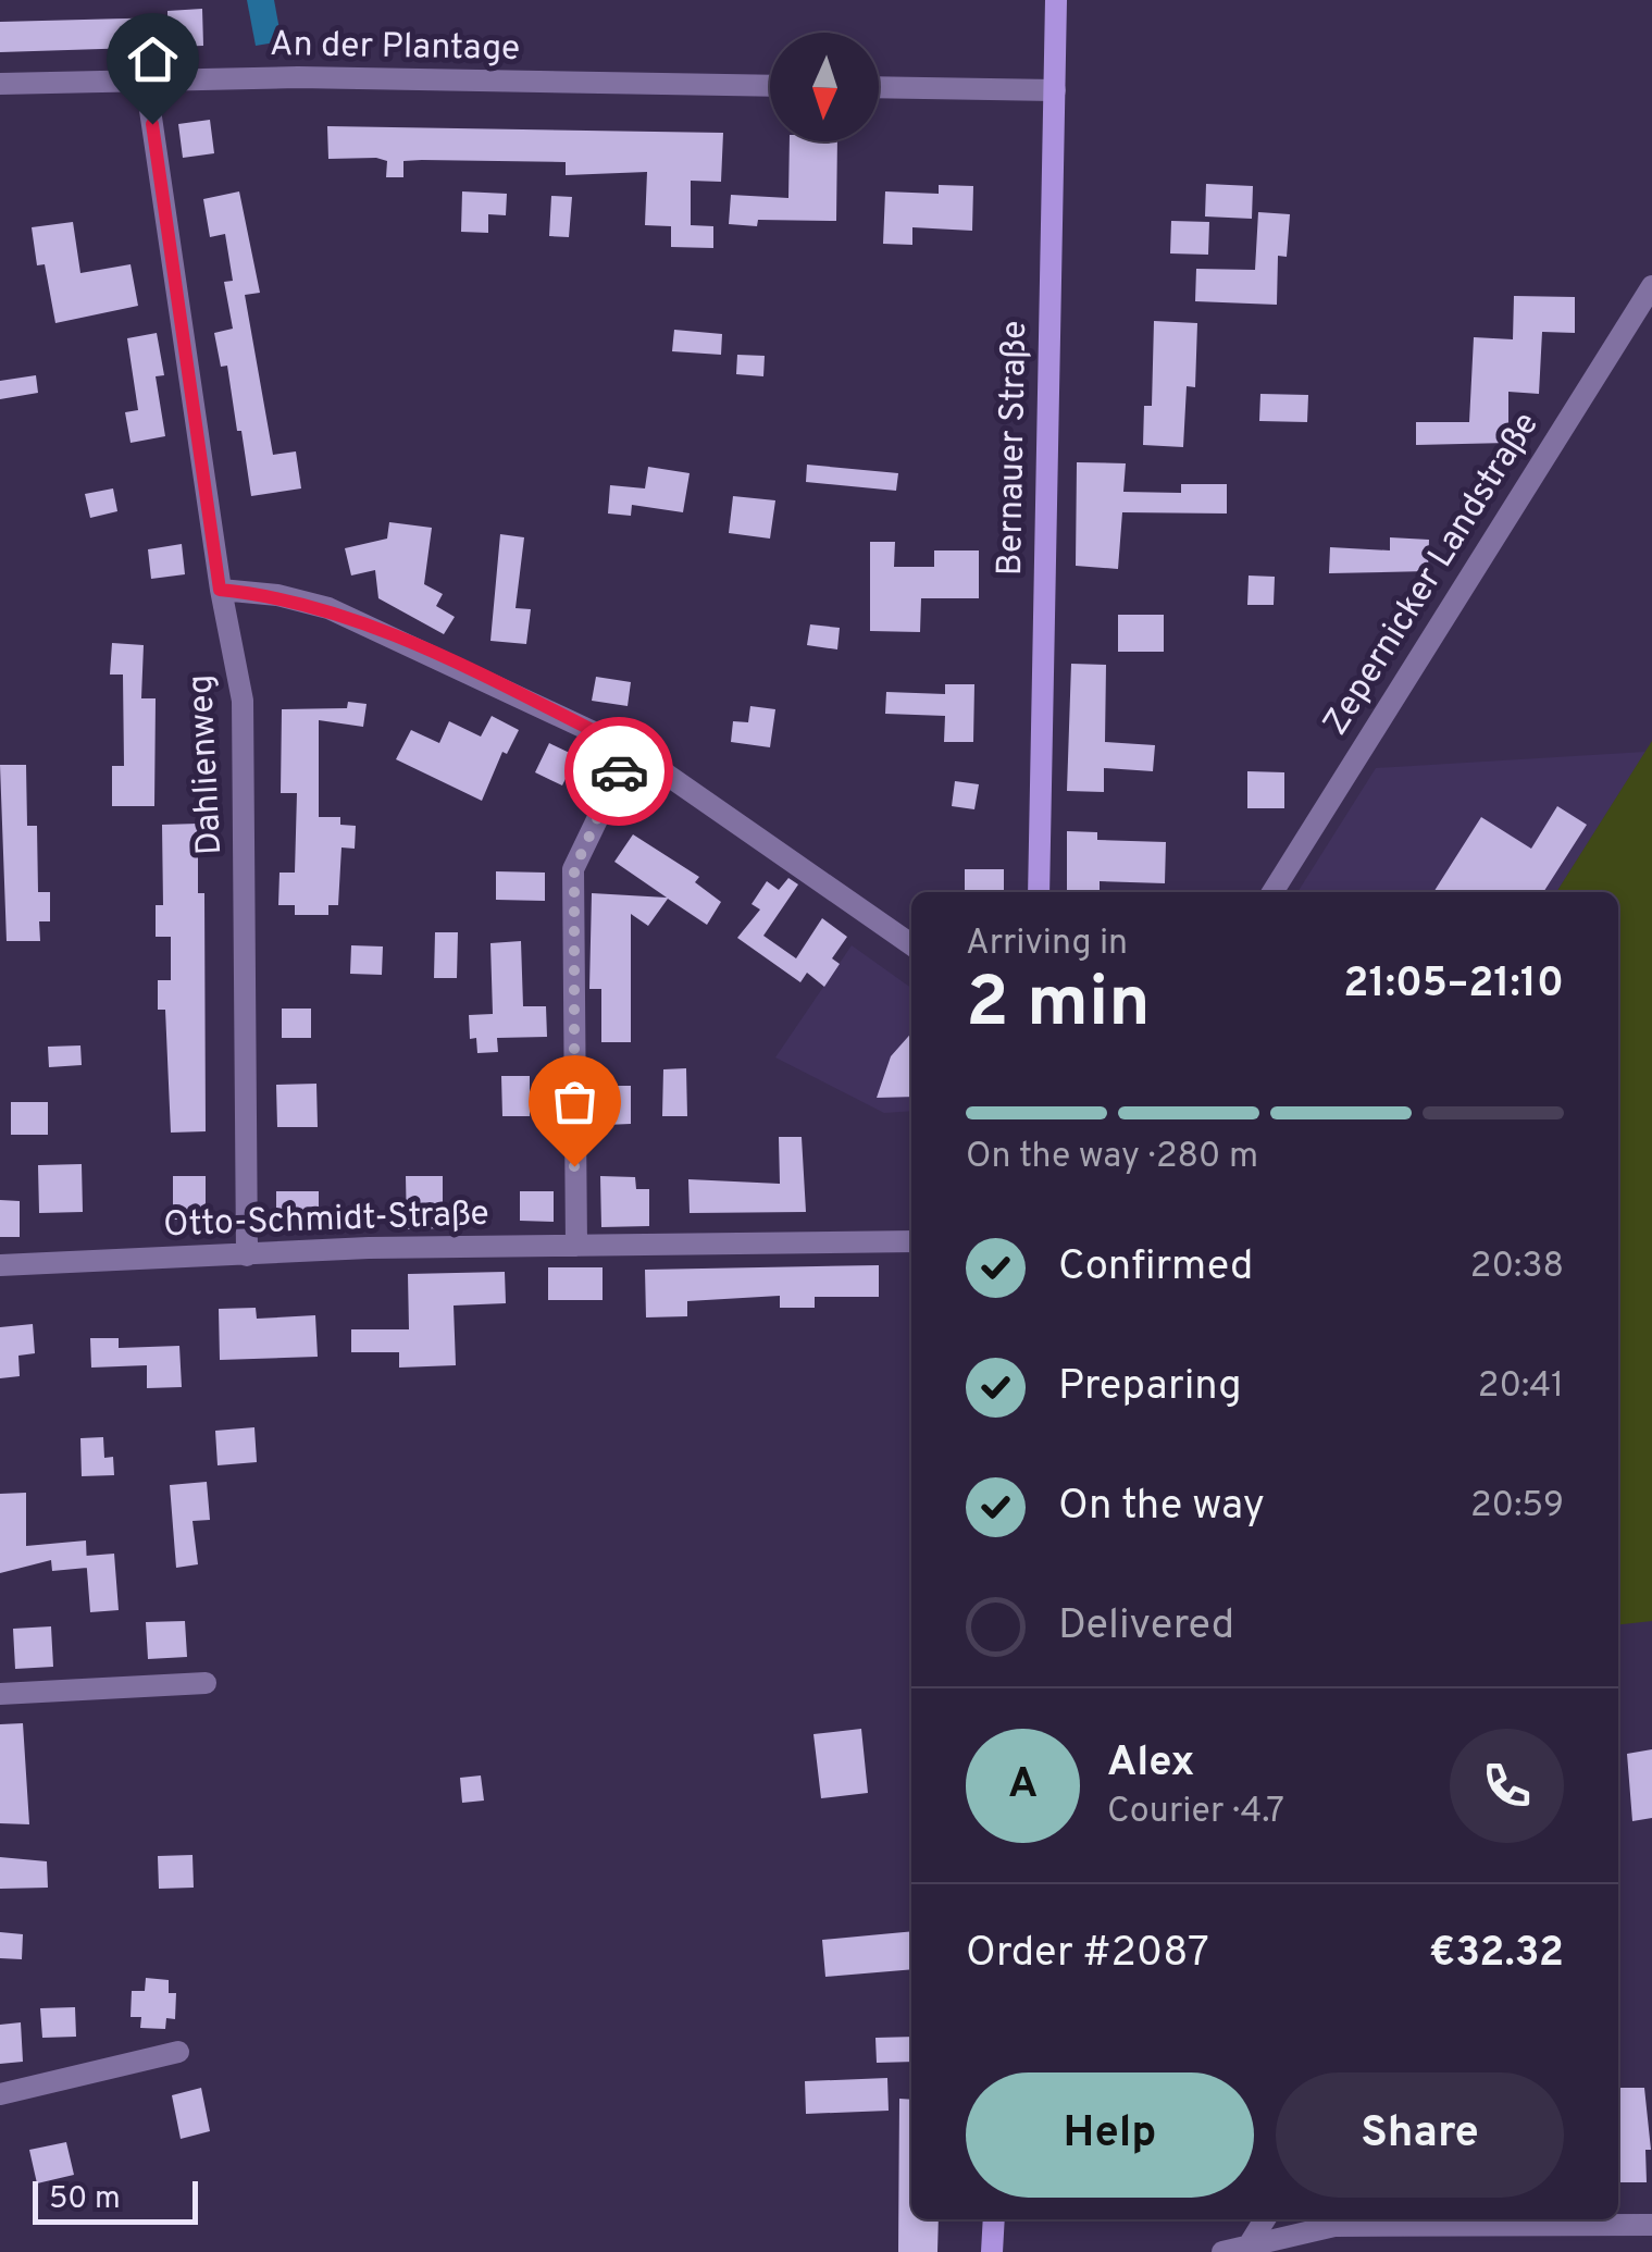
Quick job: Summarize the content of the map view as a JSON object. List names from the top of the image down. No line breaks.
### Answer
{"streets":{"main road":["Bernauer Straße"],"street":["An der Plantage","Zepernicker Landstraße","Dahlienweg","Otto-Schmidt-Straße"]},"crossings":[["An der Plantage","Dahlienweg"],["Dahlienweg","Otto-Schmidt-Straße"]],"scale_bar":"50 m","north":"bottom","page":{"heading":["2 min","Arriving in","21:05–21:10"],"panel":["Alex","Courier · 4.7","Order #2087","€32.32"],"bar":"On the way · 280 m","list":[["Confirmed","20:38"],["Preparing","20:41"],["On the way","20:59"],"Delivered"],"round":"A","buttons":["Help","Share"],"scale":"50 m"}}
